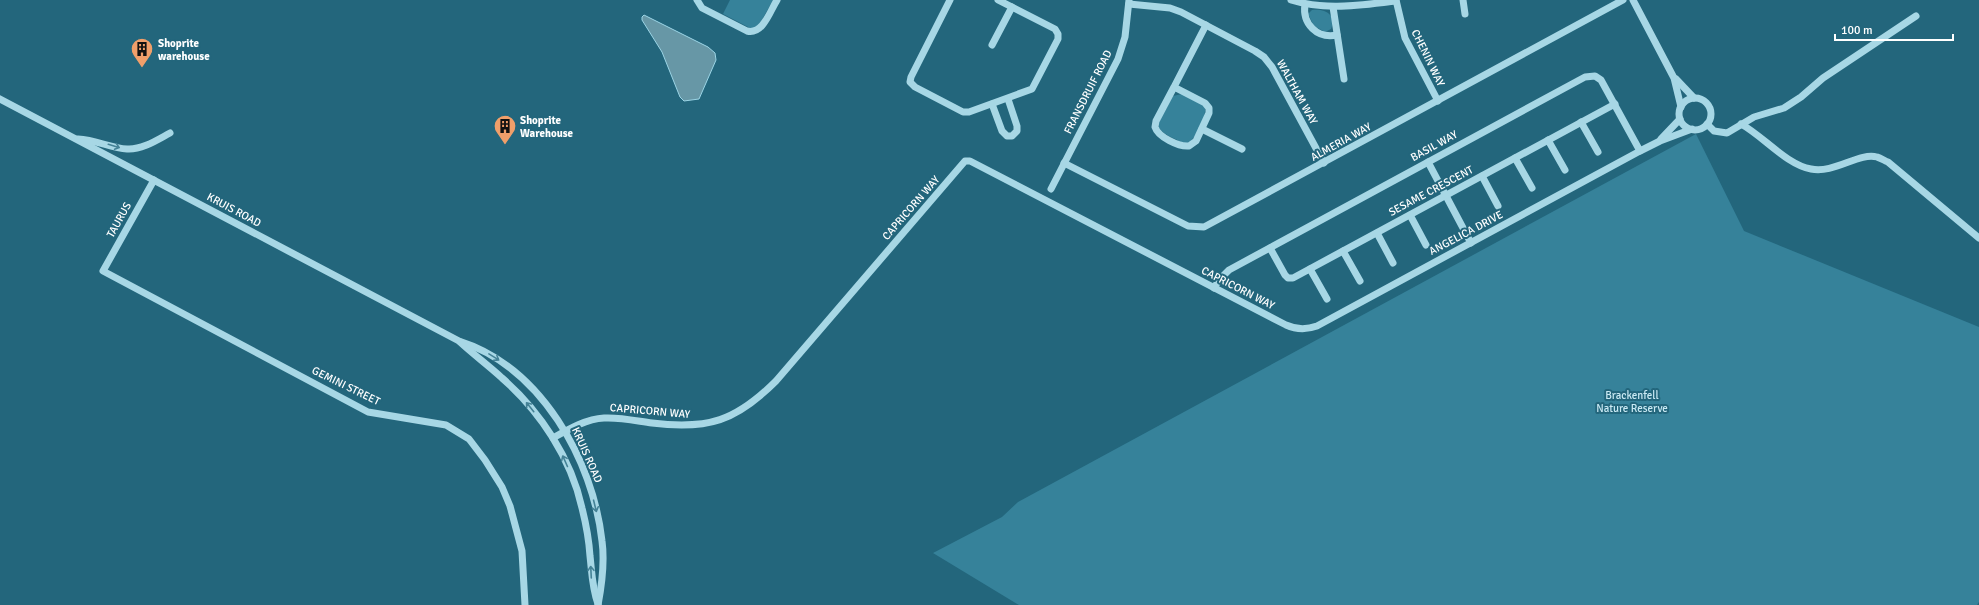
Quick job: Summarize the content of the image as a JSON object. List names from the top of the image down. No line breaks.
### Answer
{"streets":{"street":["CHENIN WAY","FRANSDRUIF ROAD","WALTHAM WAY","ALMERIA WAY","BASIL WAY","SESAME CRESCENT","CAPRICORN WAY","KRUIS ROAD","TAURUS","ANGELICA DRIVE","GEMINI STREET"]},"crossings":[["CHENIN WAY","ALMERIA WAY"],["FRANSDRUIF ROAD","WALTHAM WAY"],["FRANSDRUIF ROAD","ALMERIA WAY"],["WALTHAM WAY","ALMERIA WAY"],["BASIL WAY","SESAME CRESCENT"],["BASIL WAY","CAPRICORN WAY"],["BASIL WAY","ANGELICA DRIVE"],["CAPRICORN WAY","KRUIS ROAD"],["CAPRICORN WAY","ANGELICA DRIVE"],["KRUIS ROAD","TAURUS"],["TAURUS","GEMINI STREET"]],"parks":["Brackenfell Nature Reserve"],"places":{"building":["Shoprite warehouse","Shoprite Warehouse"]},"scale_bar":"100 m"}
